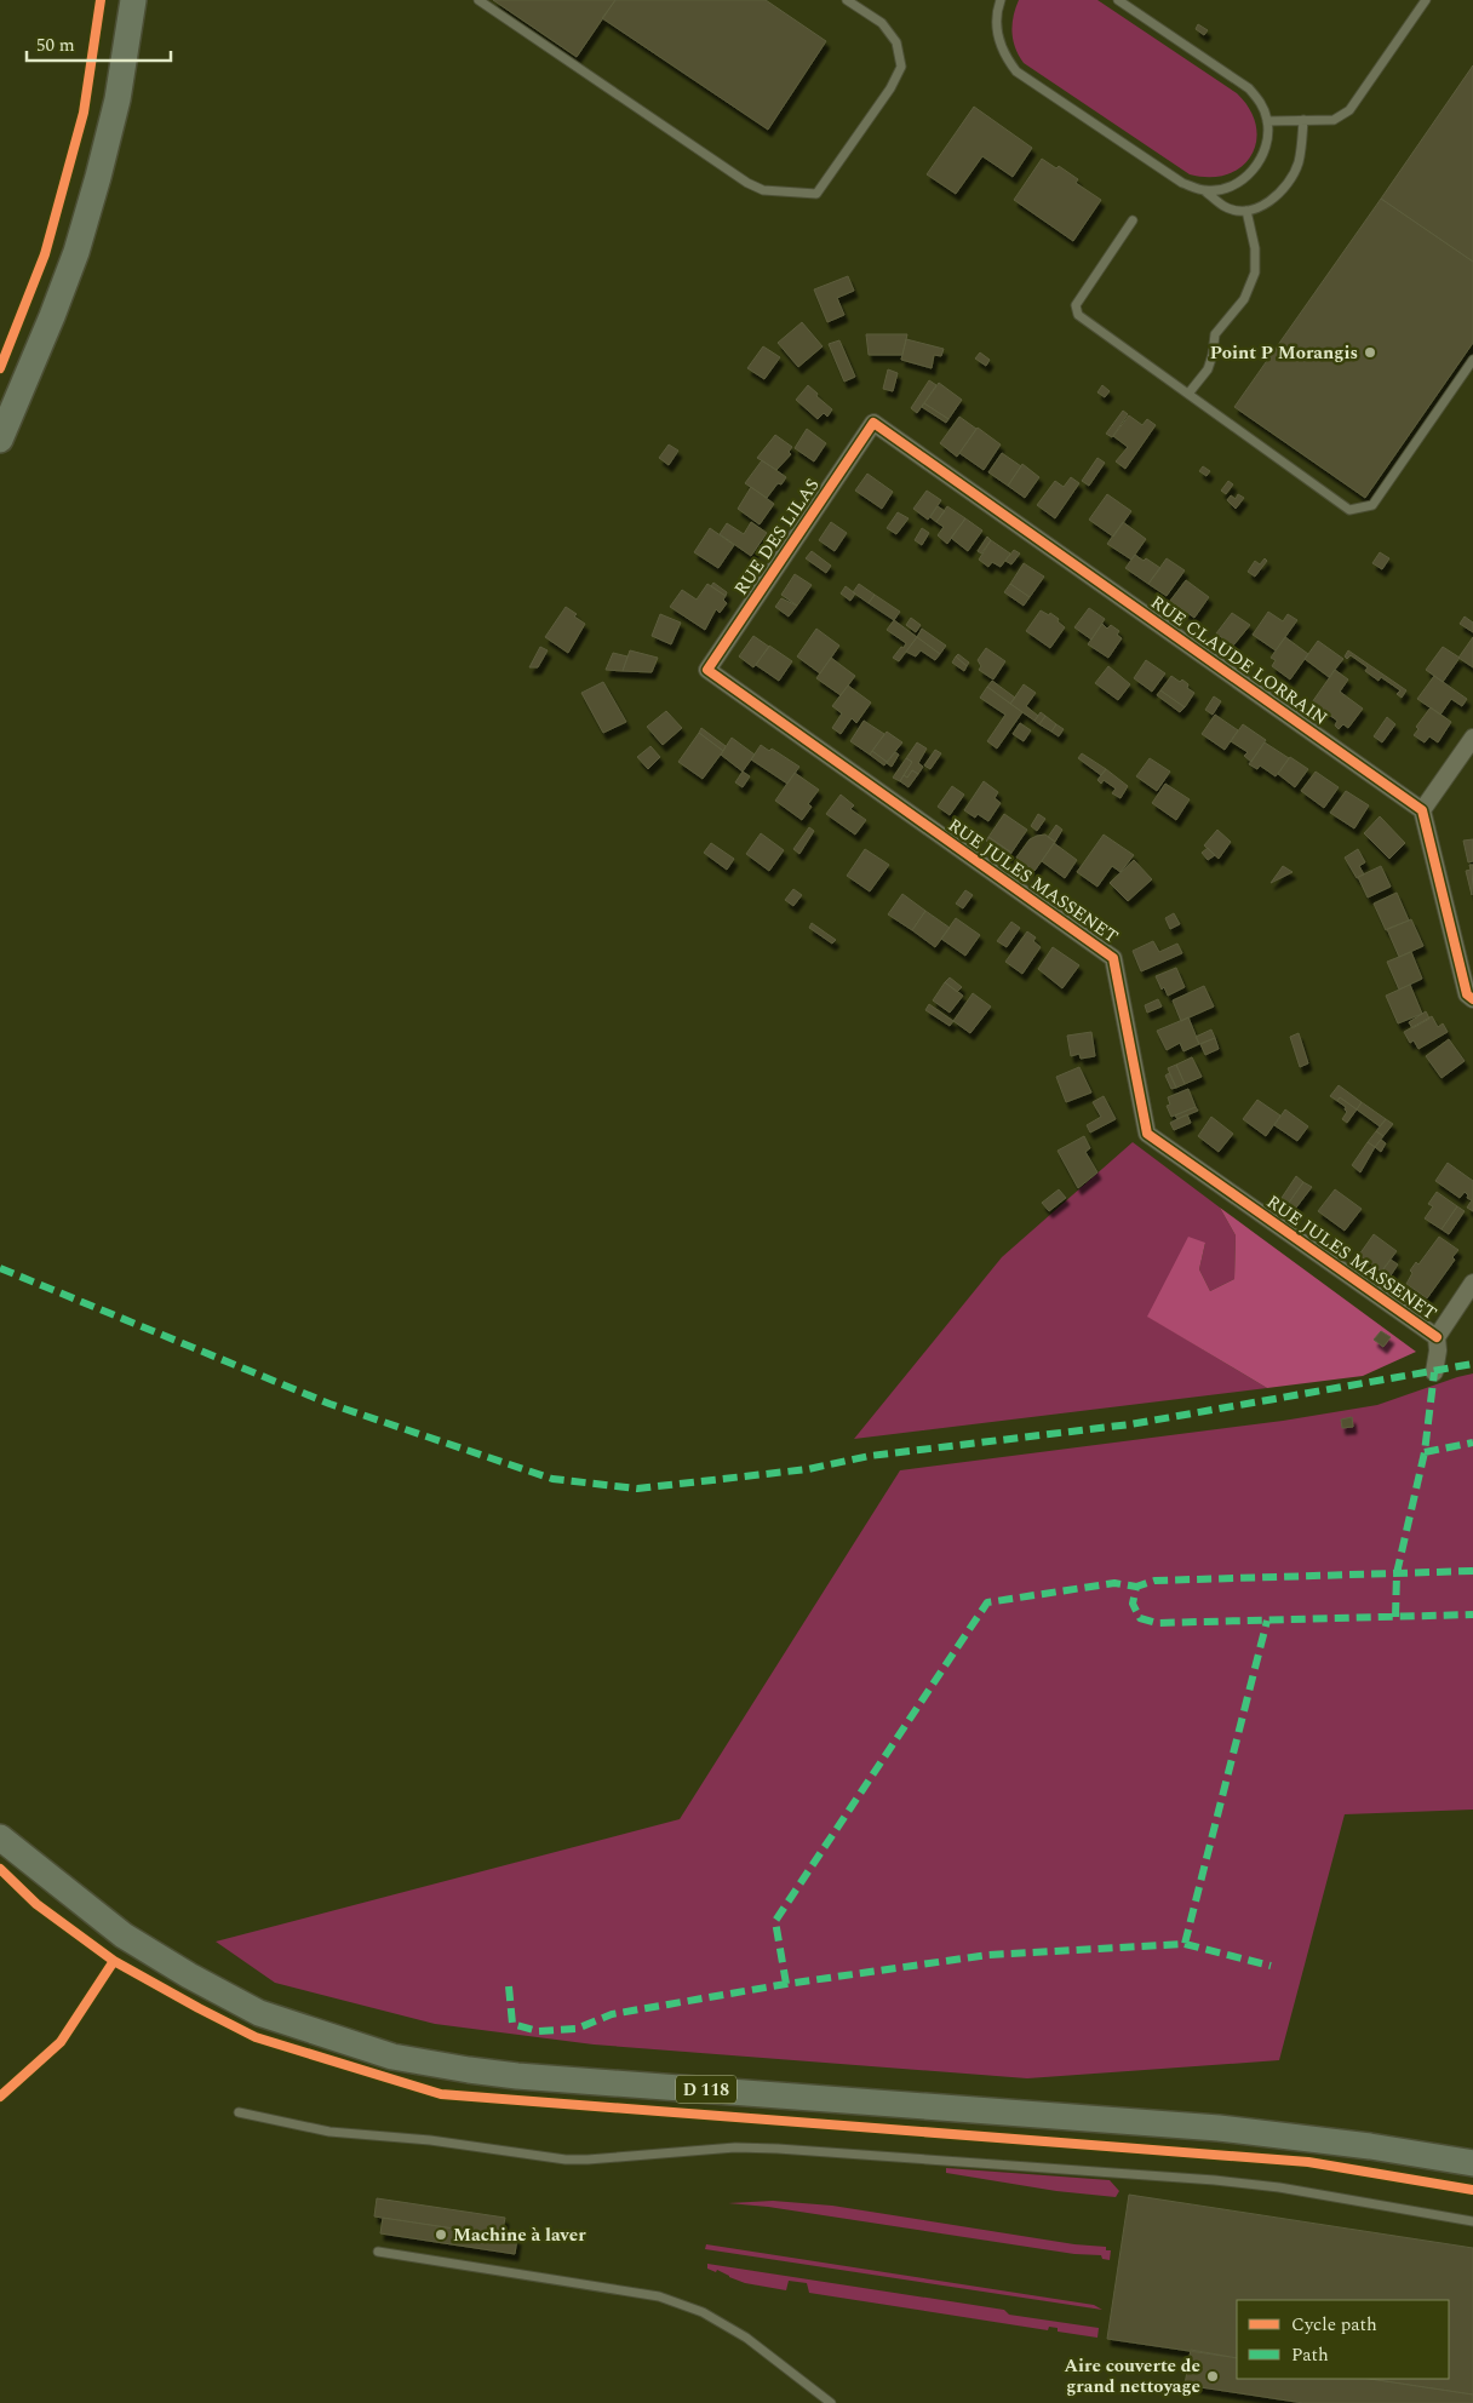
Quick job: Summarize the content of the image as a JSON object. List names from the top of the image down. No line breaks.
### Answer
{"streets":{"main road":["D 118"],"street":["RUE DES LILAS","RUE CLAUDE LORRAIN","RUE JULES MASSENET"]},"crossings":[["RUE DES LILAS","RUE CLAUDE LORRAIN"],["RUE DES LILAS","RUE JULES MASSENET"]],"places":["Point P Morangis","Machine à laver","Aire couverte de grand nettoyage"],"legend":["Cycle path","Path"],"scale_bar":"50 m"}
